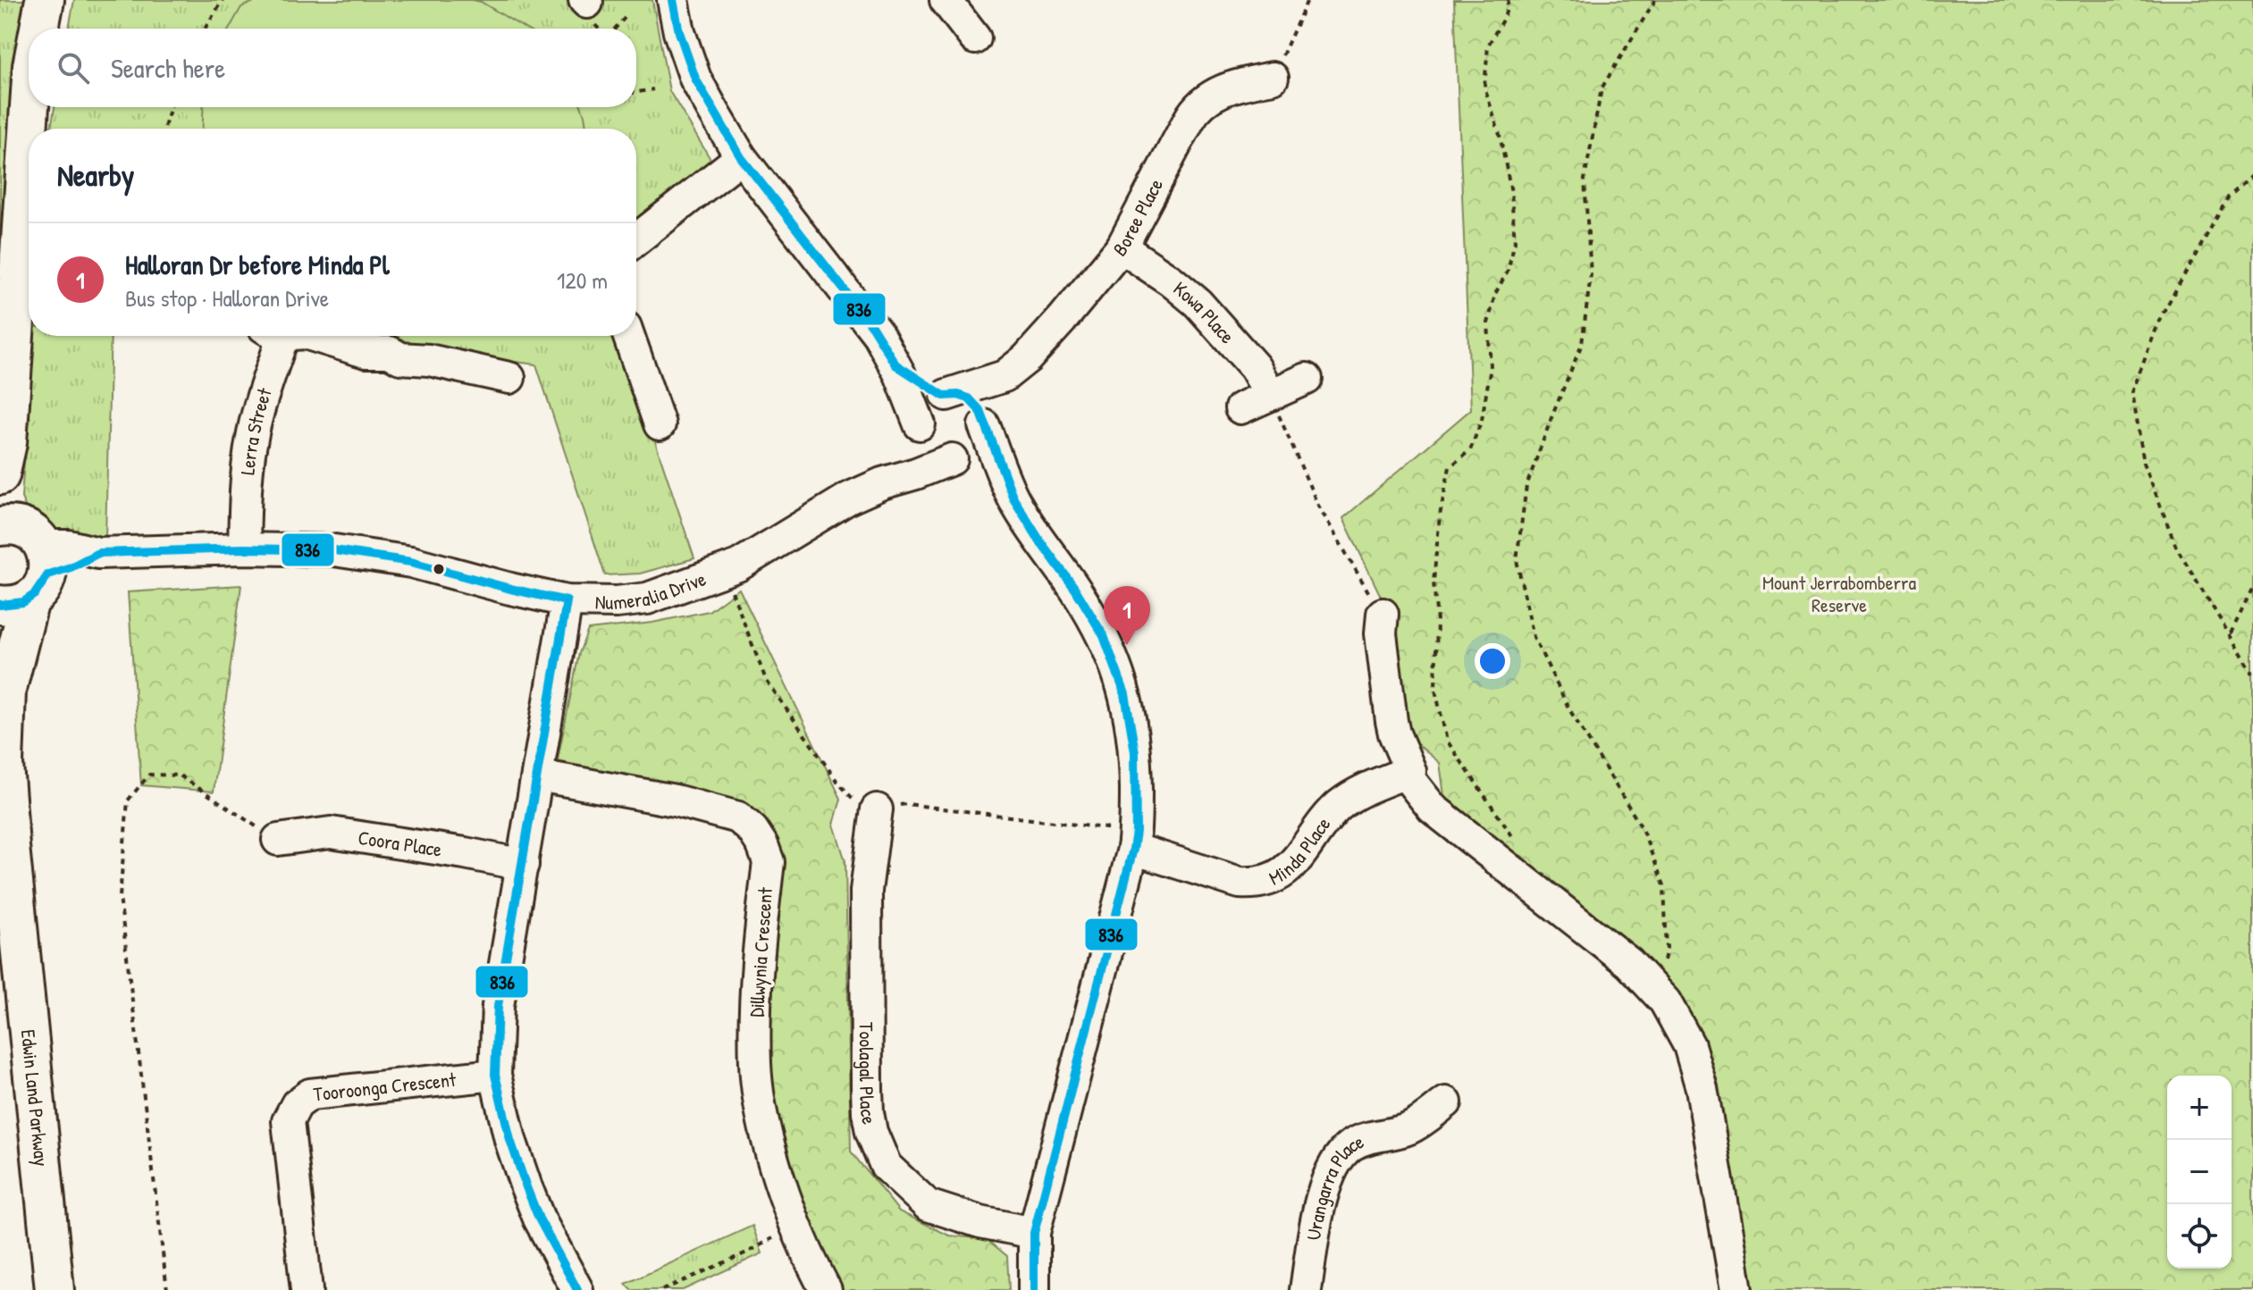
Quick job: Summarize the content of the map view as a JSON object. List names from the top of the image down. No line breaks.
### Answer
{"streets":{"main road":["Edwin Land Parkway"],"street":["Boree Place","Kowa Place","Lerra Street","Numeralia Drive","Coora Place","Minda Place","Dillwynia Crescent","Toolagal Place","Tooroonga Crescent","Urangarra Place"]},"crossings":[["Boree Place","Kowa Place"],["Boree Place","Numeralia Drive"],["Lerra Street","Numeralia Drive"],["Numeralia Drive","Edwin Land Parkway"]],"parks":["Mount Jerrabomberra Reserve"],"lines":["transit line 836"],"page":{"search":"Search here","heading":"Nearby","list":[{"mark":"1","name":"Halloran Dr before Minda Pl","note":"Bus stop · Halloran Drive","value":"120 m"}],"pins":"1","map_buttons":["+","−"]}}
